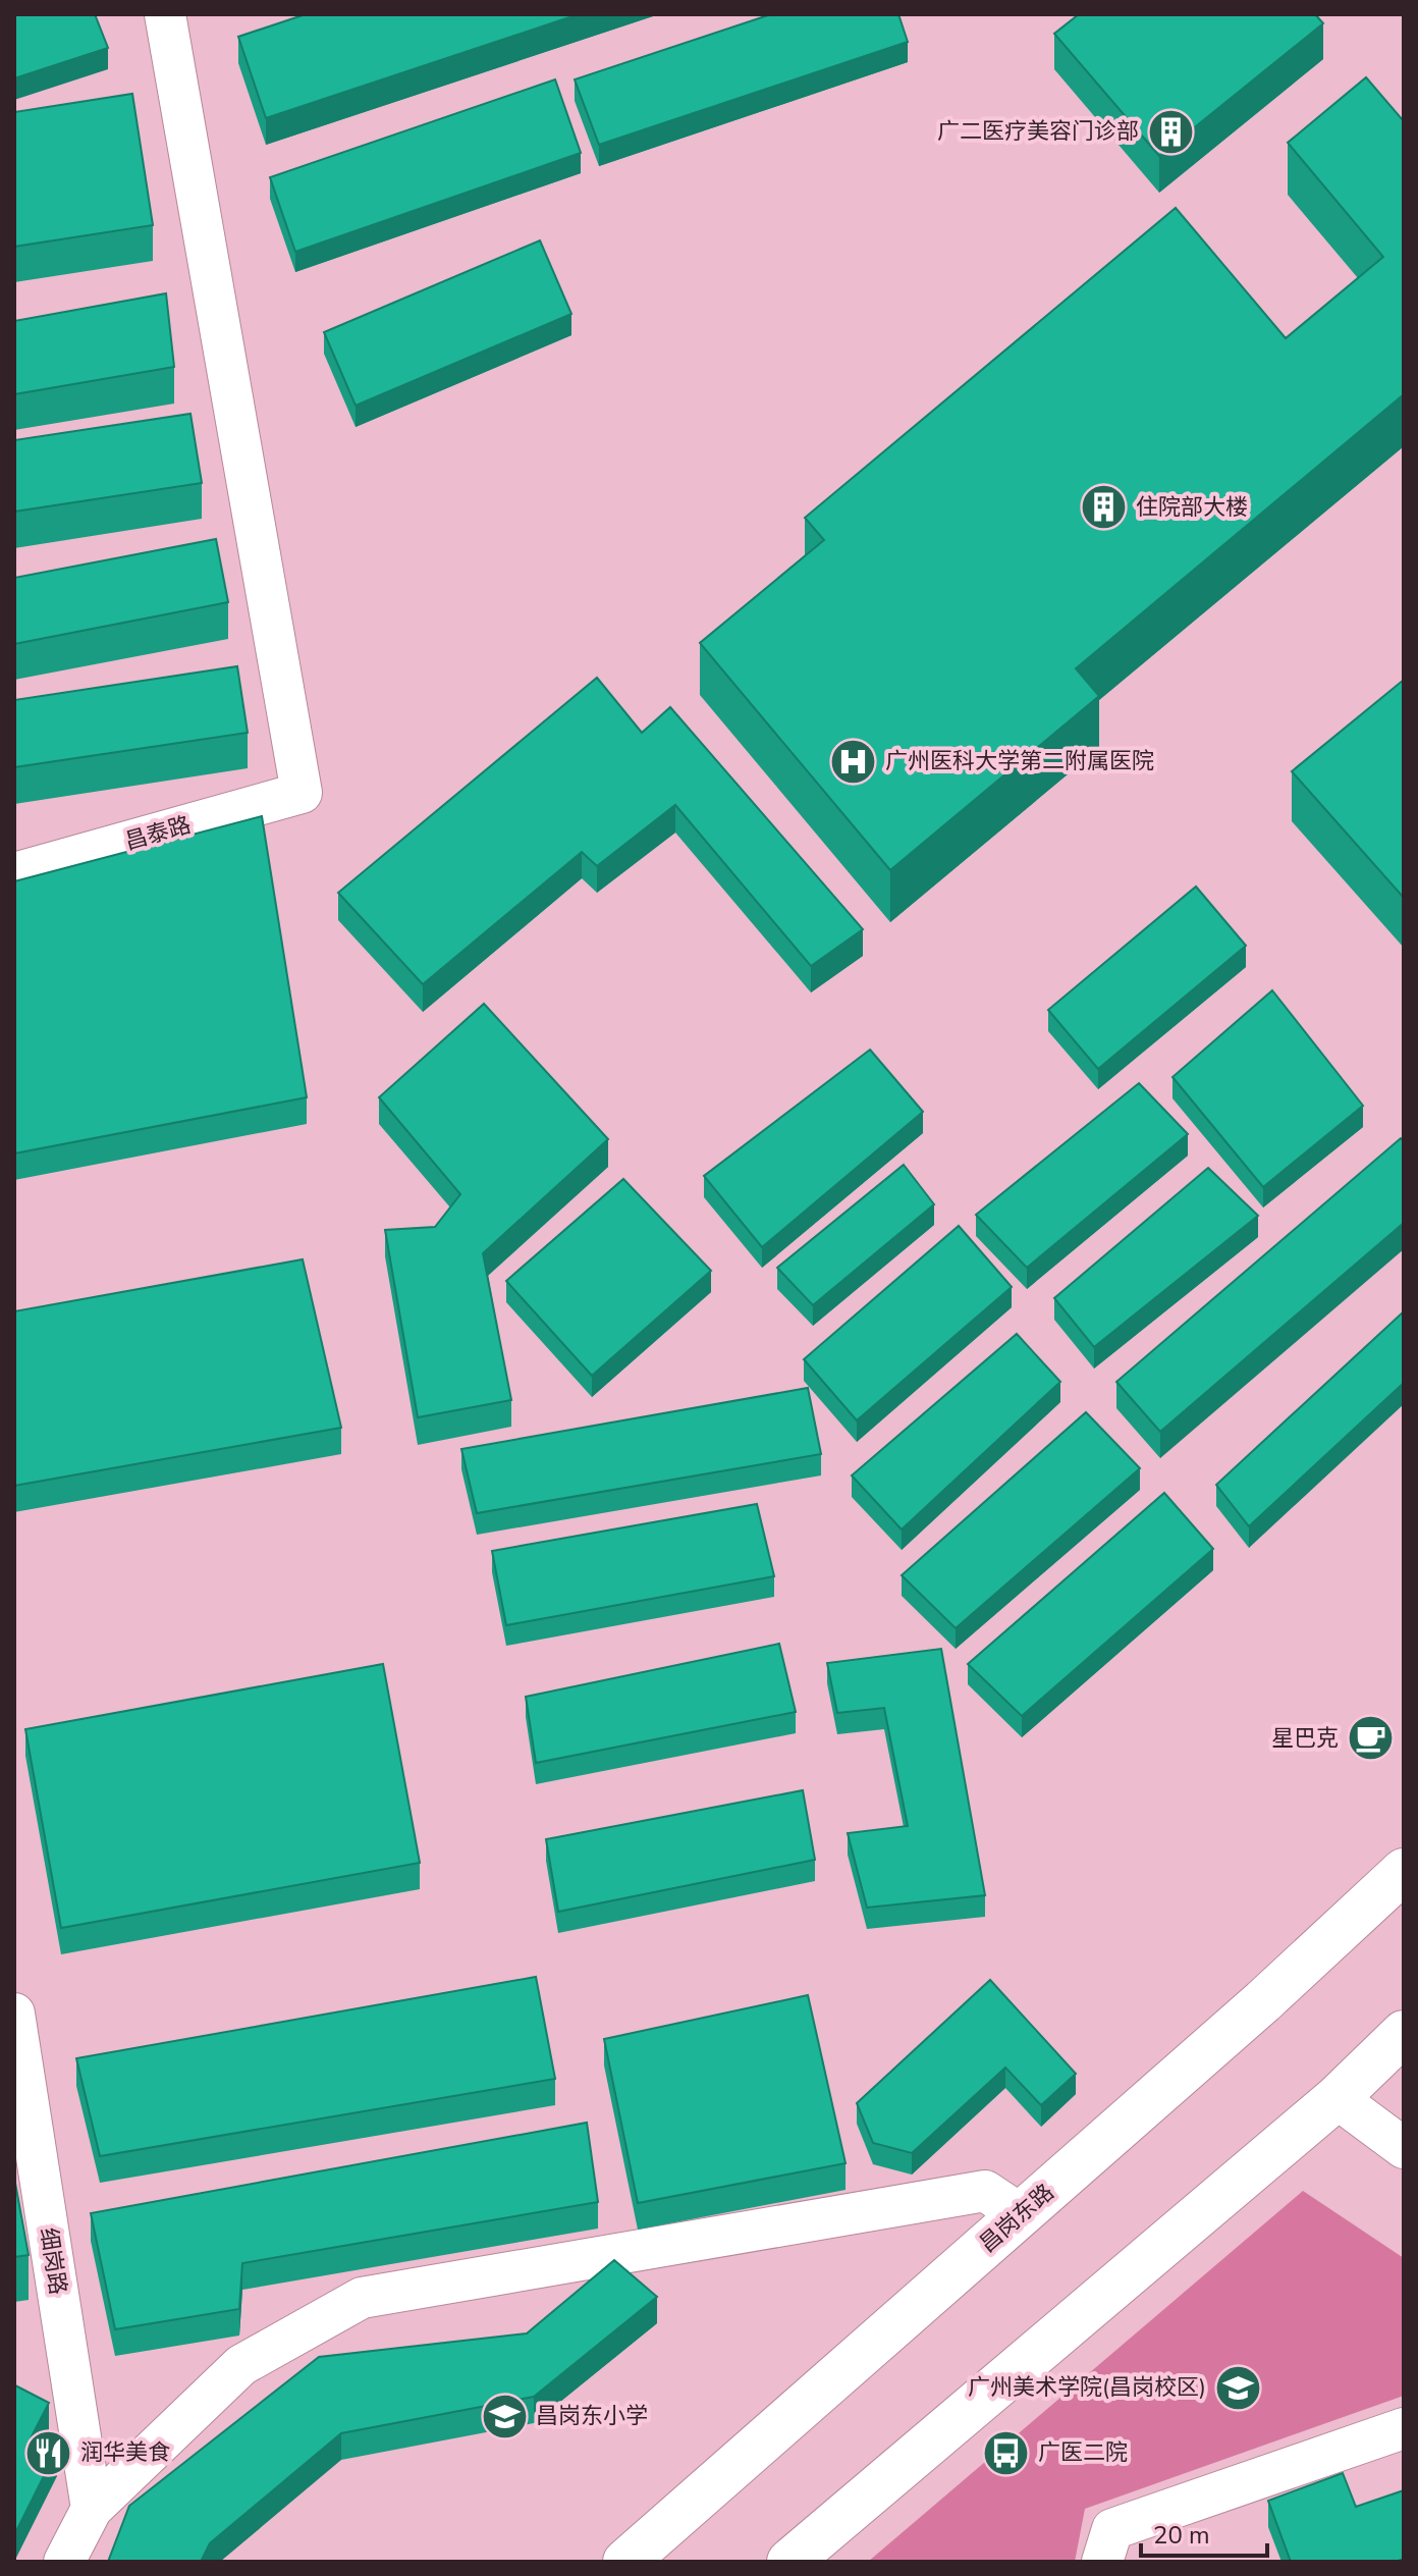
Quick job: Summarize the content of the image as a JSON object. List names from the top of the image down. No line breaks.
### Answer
{"streets":{"main road":["昌岗东路"],"street":["昌泰路","细岗路"]},"places":{"building":["广二医疗美容门诊部","住院部大楼"],"hospital":["广州医科大学第二附属医院"],"cafe":["星巴克"],"school or university":["广州美术学院(昌岗校区)","昌岗东小学"],"restaurant":["润华美食"],"bus stop":["广医二院"]},"scale_bar":"20 m"}
